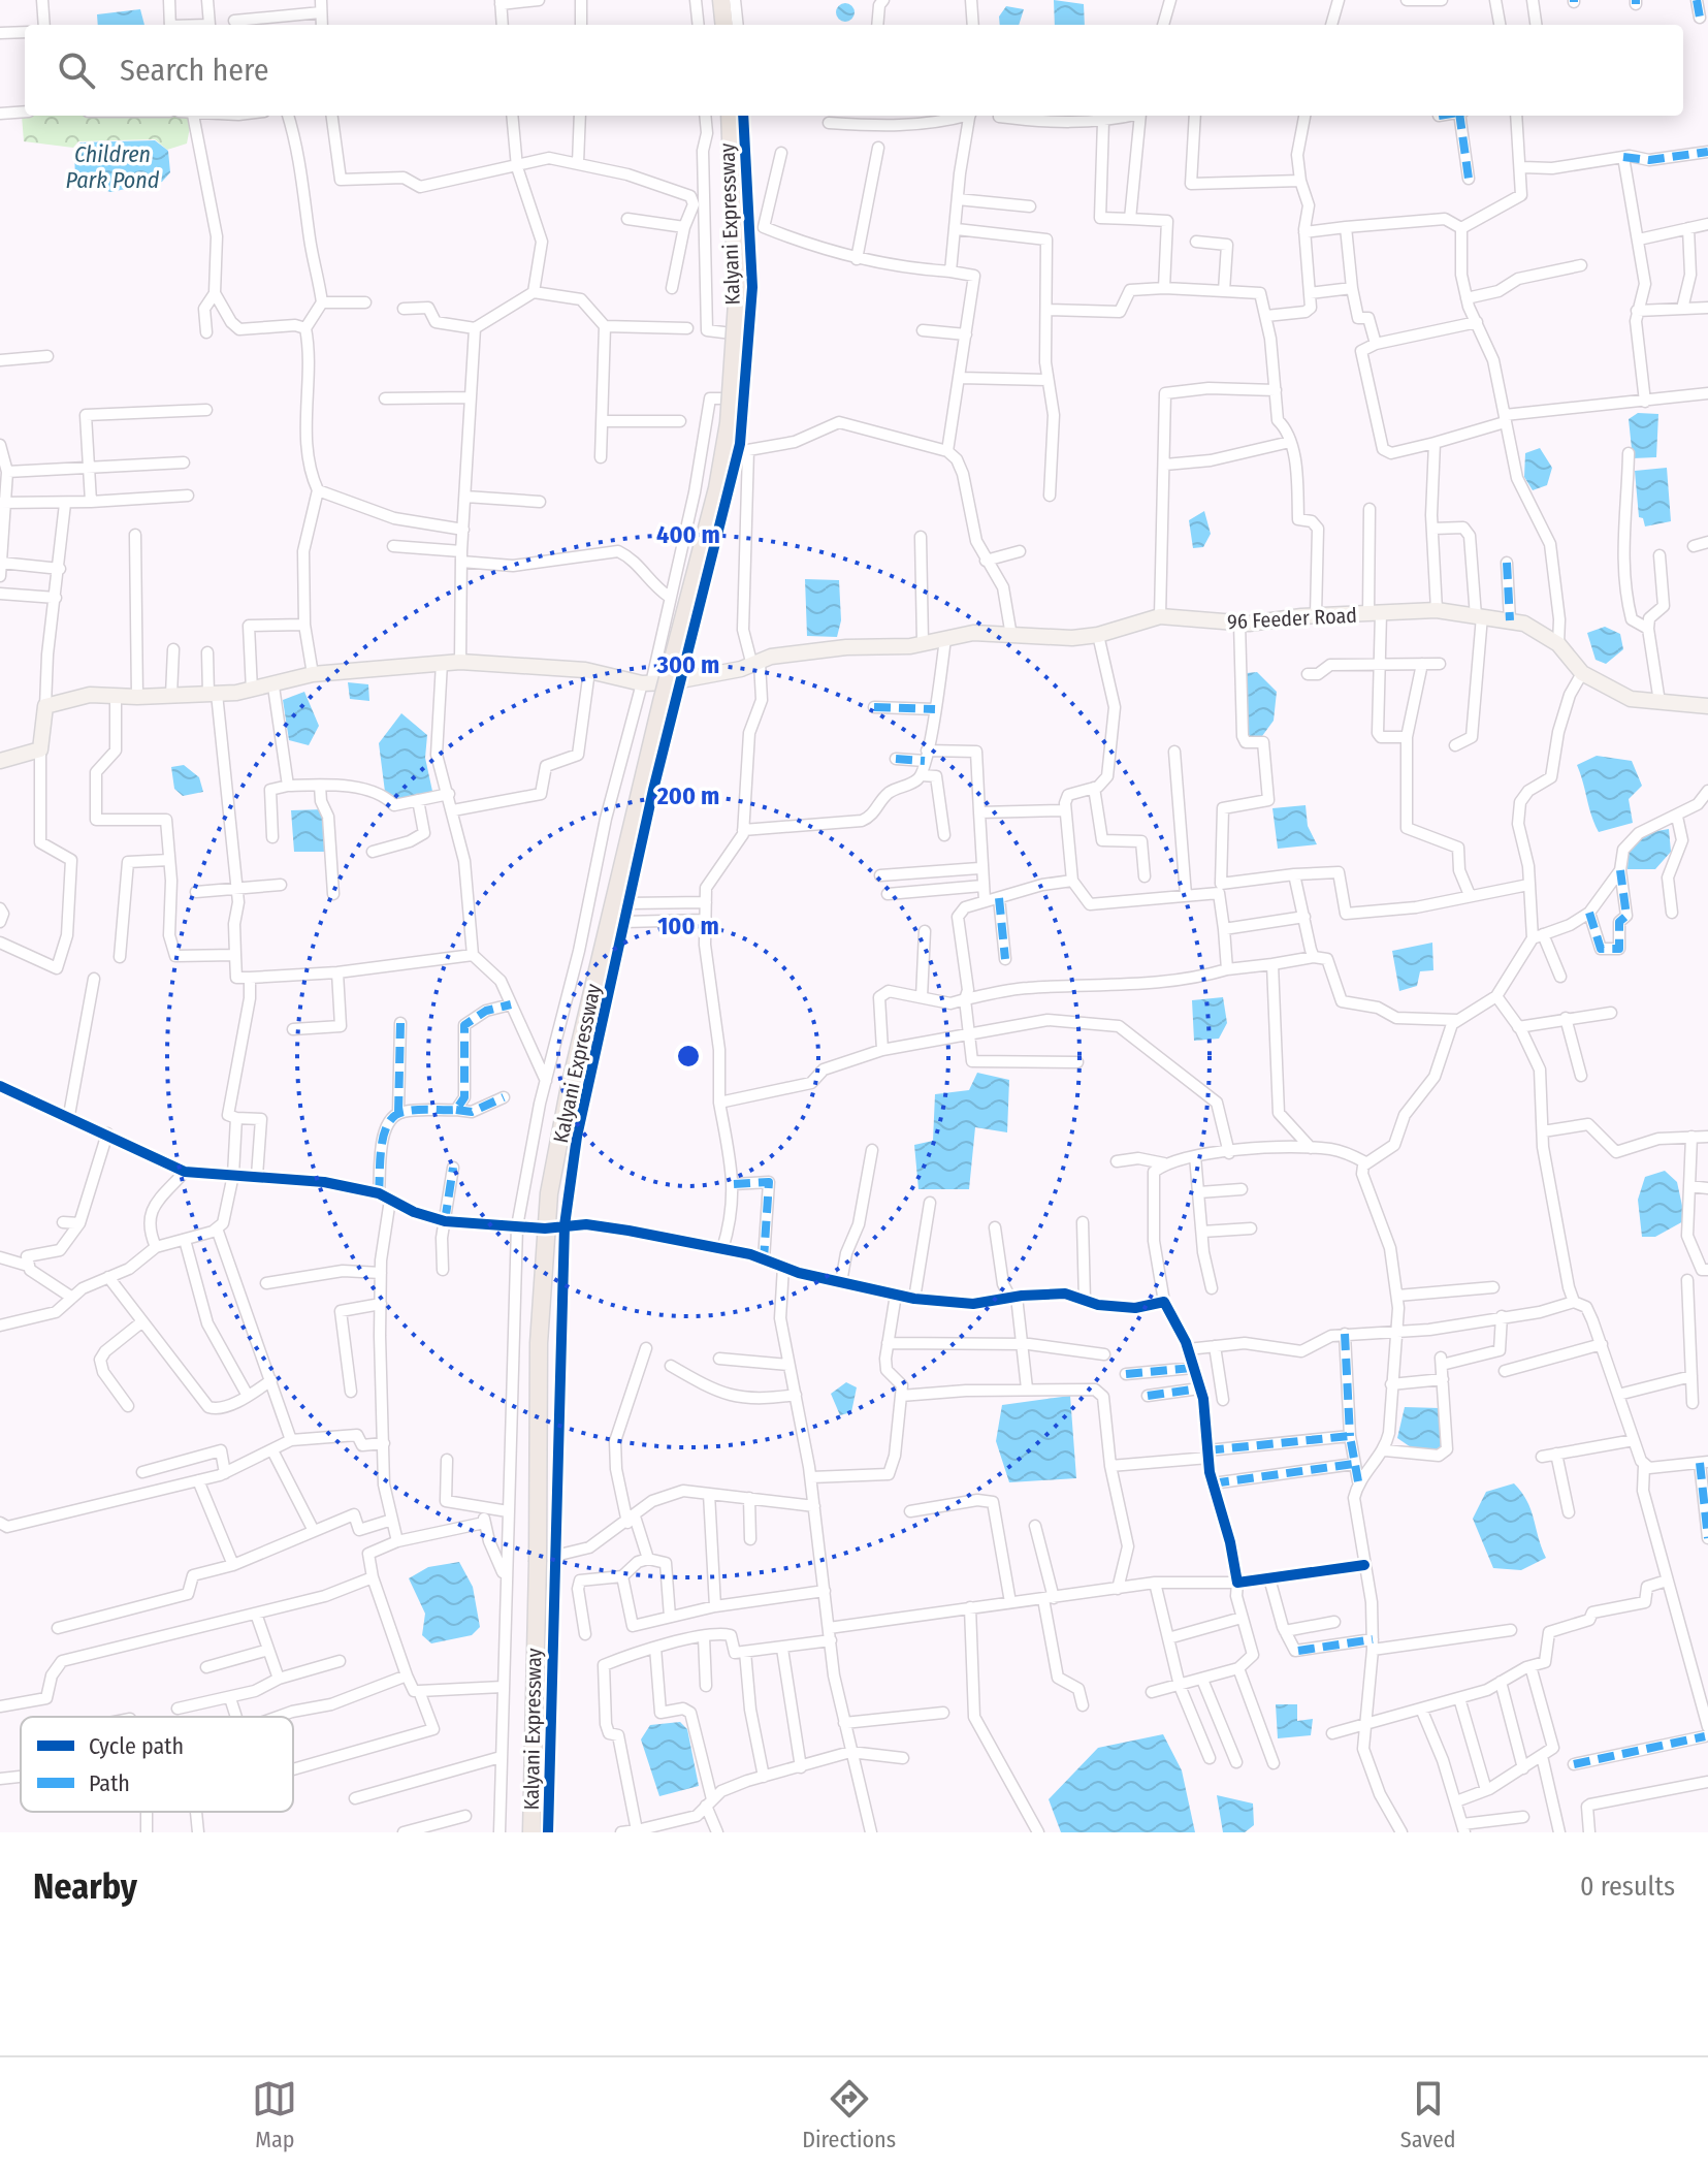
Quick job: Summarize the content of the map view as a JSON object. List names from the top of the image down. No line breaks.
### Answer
{"streets":{"highway":["Kalyani Expressway"],"main road":["96 Feeder Road"]},"crossings":[["Kalyani Expressway","96 Feeder Road"]],"water":["Children Park Pond"],"legend":["Cycle path","Path"],"page":{"search":"Search here","heading":["Nearby","0 results"],"nav":["Map","Directions","Saved"]},"rings":["400 m","300 m","200 m","100 m"]}
